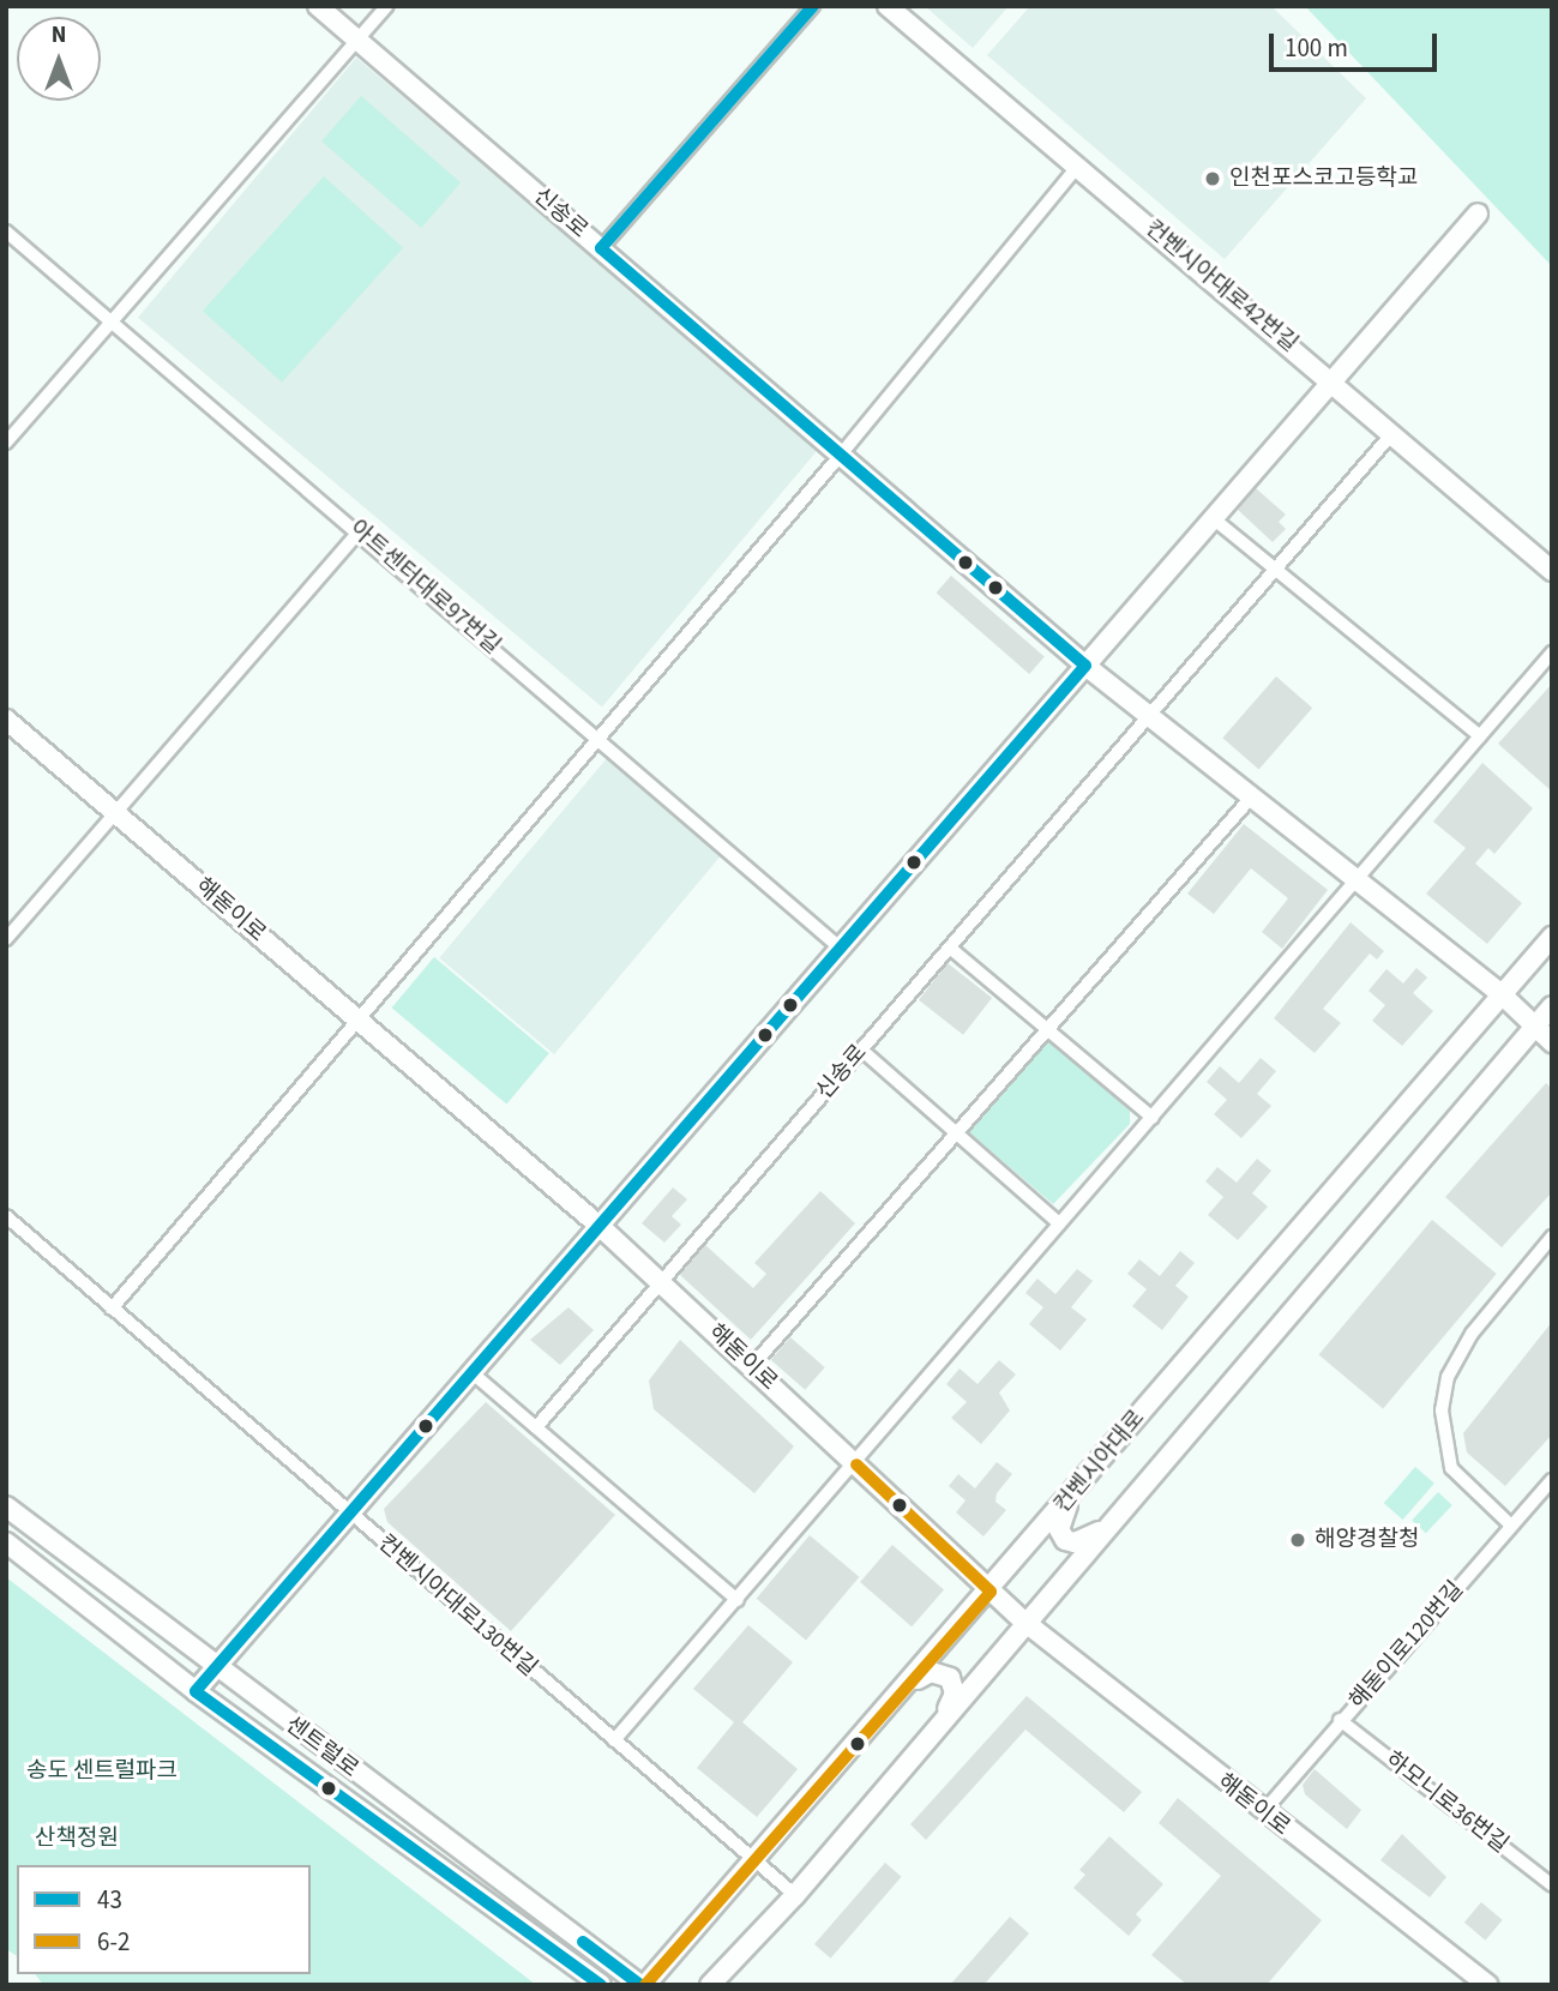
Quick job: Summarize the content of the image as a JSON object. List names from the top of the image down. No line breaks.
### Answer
{"streets":{"street":["신송로","컨벤시아대로42번길","아트센터대로97번길","해돋이로","컨벤시아대로","컨벤시아대로130번길","해돋이로120번길","센트럴로","하모니로36번길"]},"crossings":[["신송로","해돋이로"],["신송로","컨벤시아대로"],["해돋이로","컨벤시아대로"],["해돋이로","해돋이로120번길"],["컨벤시아대로","컨벤시아대로130번길"],["컨벤시아대로","센트럴로"],["해돋이로120번길","하모니로36번길"]],"parks":["송도 센트럴파크","산책정원"],"places":["인천포스코고등학교","해양경찰청"],"lines":["transit line 43","transit line 6-2"],"legend":["43","6-2"],"scale_bar":"100 m","north":"top"}
